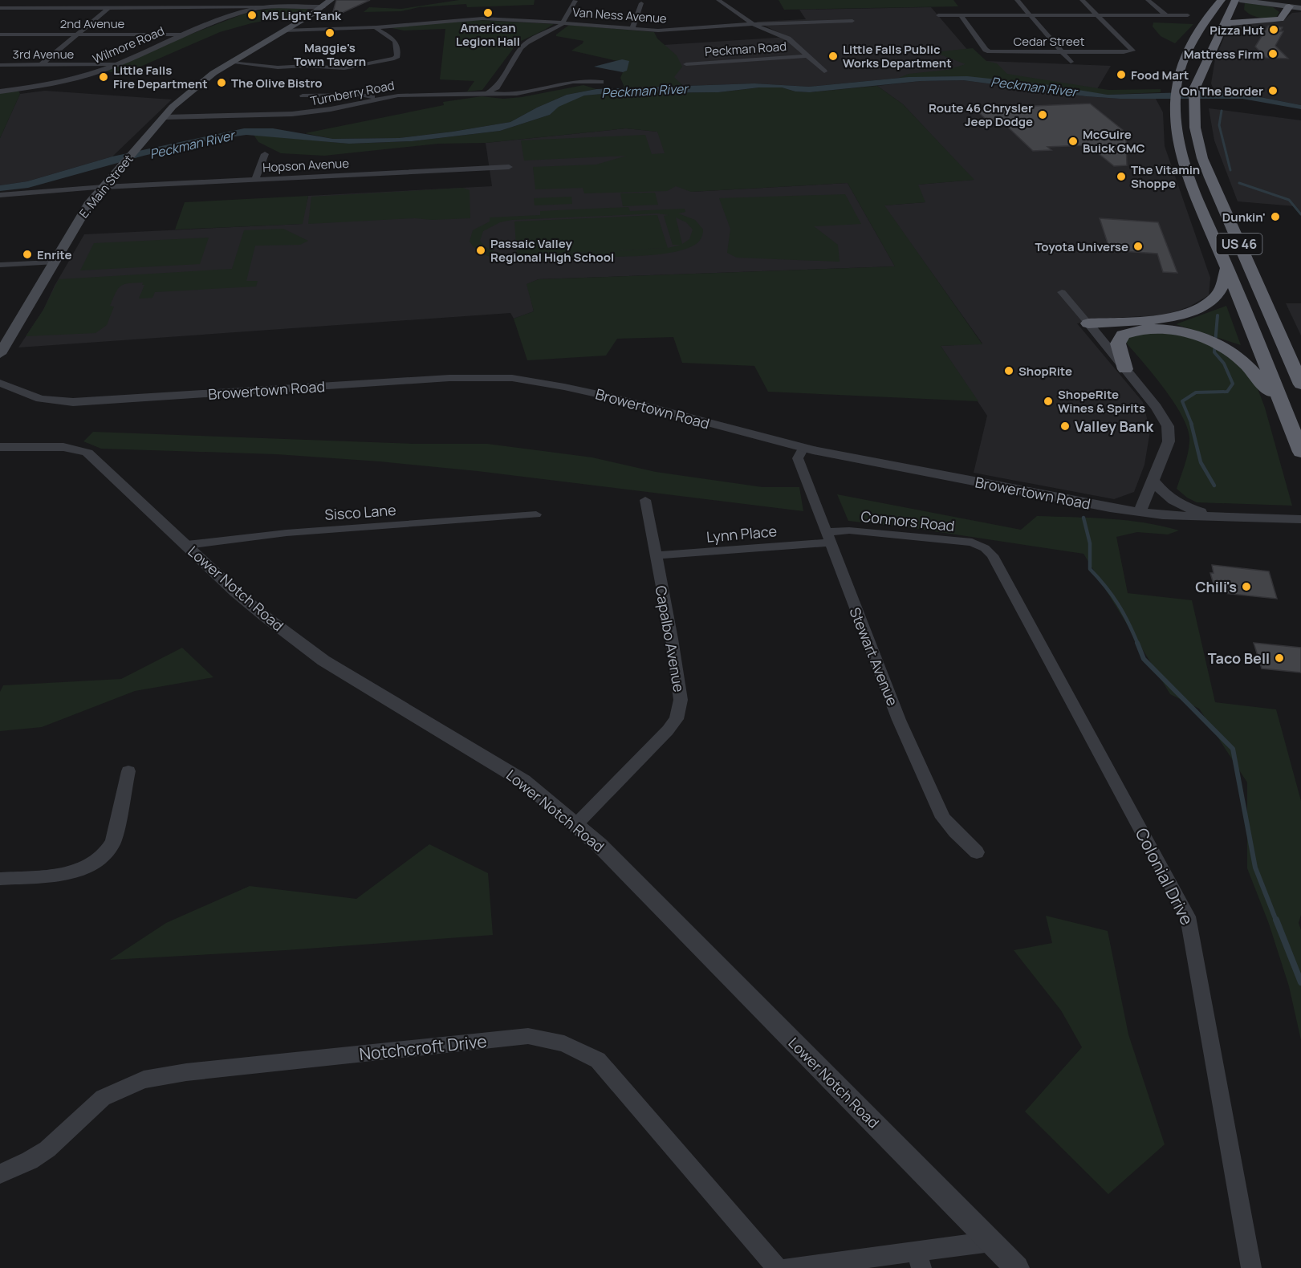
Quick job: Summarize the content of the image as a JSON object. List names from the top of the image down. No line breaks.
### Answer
{"streets":{"highway":["US 46"],"main road":["E. Main Street"],"street":["Van Ness Avenue","2nd Avenue","Cedar Street","Wilmore Road","Peckman Road","3rd Avenue","Turnberry Road","Hopson Avenue","Browertown Road","Sisco Lane","Connors Road","Lynn Place","Lower Notch Road","Capalbo Avenue","Stewart Avenue","Colonial Drive","Notchcroft Drive"]},"crossings":[["Van Ness Avenue","E. Main Street"],["2nd Avenue","Wilmore Road"],["Wilmore Road","3rd Avenue"],["Wilmore Road","E. Main Street"],["Turnberry Road","E. Main Street"],["Hopson Avenue","E. Main Street"],["Browertown Road","Stewart Avenue"],["Sisco Lane","Lower Notch Road"],["Connors Road","Lynn Place"],["Connors Road","Stewart Avenue"],["Connors Road","Colonial Drive"],["Lynn Place","Capalbo Avenue"],["Lynn Place","Stewart Avenue"],["Lower Notch Road","Capalbo Avenue"]],"water":["Peckman River"],"places":["American Legion Hall","M5 Light Tank","Pizza Hut","Maggie's Town Tavern","Mattress Firm","Little Falls Public Works Department","Food Mart","Little Falls Fire Department","The Olive Bistro","On The Border","Route 46 Chrysler Jeep Dodge","McGuire Buick GMC","The Vitamin Shoppe","Dunkin'","Toyota Universe","Passaic Valley Regional High School","Enrite","ShopRite","ShopeRite Wines & Spirits","Valley Bank","Chili's","Taco Bell"]}
